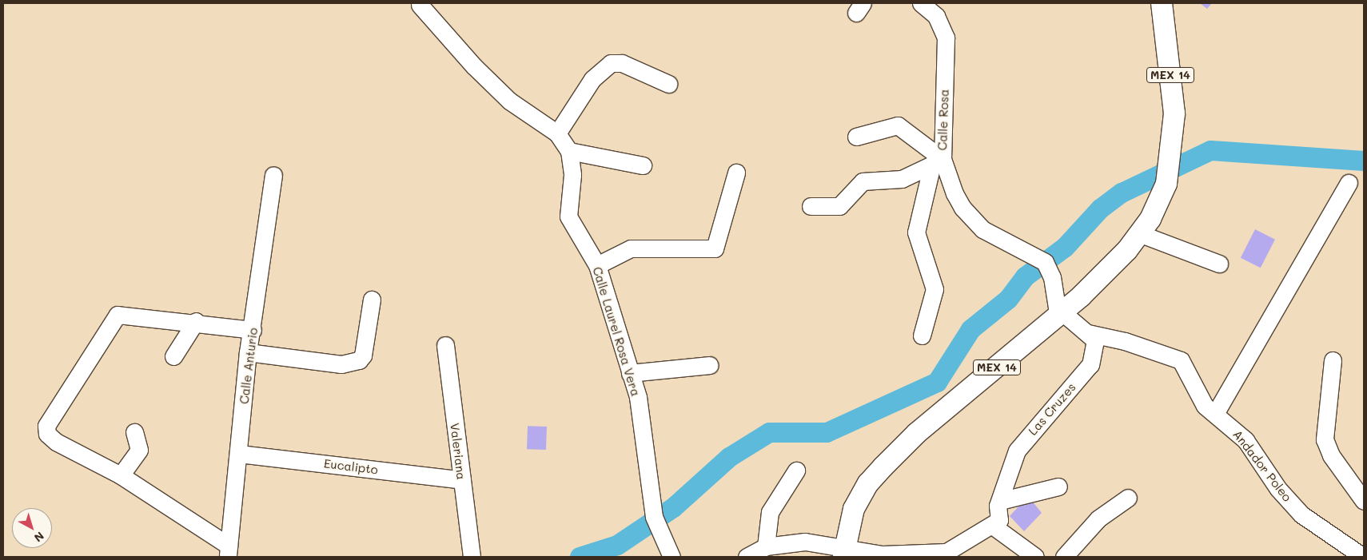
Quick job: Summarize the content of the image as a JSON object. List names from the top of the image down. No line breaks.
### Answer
{"streets":{"main road":["MEX 14"],"street":["Calle Rosa","Calle Laurel Rosa Vera","Calle Anturio","Las Cruzes","Valeriana","Andador Poleo","Eucalipto"]},"crossings":[["MEX 14","Calle Rosa"],["Calle Anturio","Eucalipto"],["Las Cruzes","Andador Poleo"],["Valeriana","Eucalipto"]],"north":"bottom right"}
